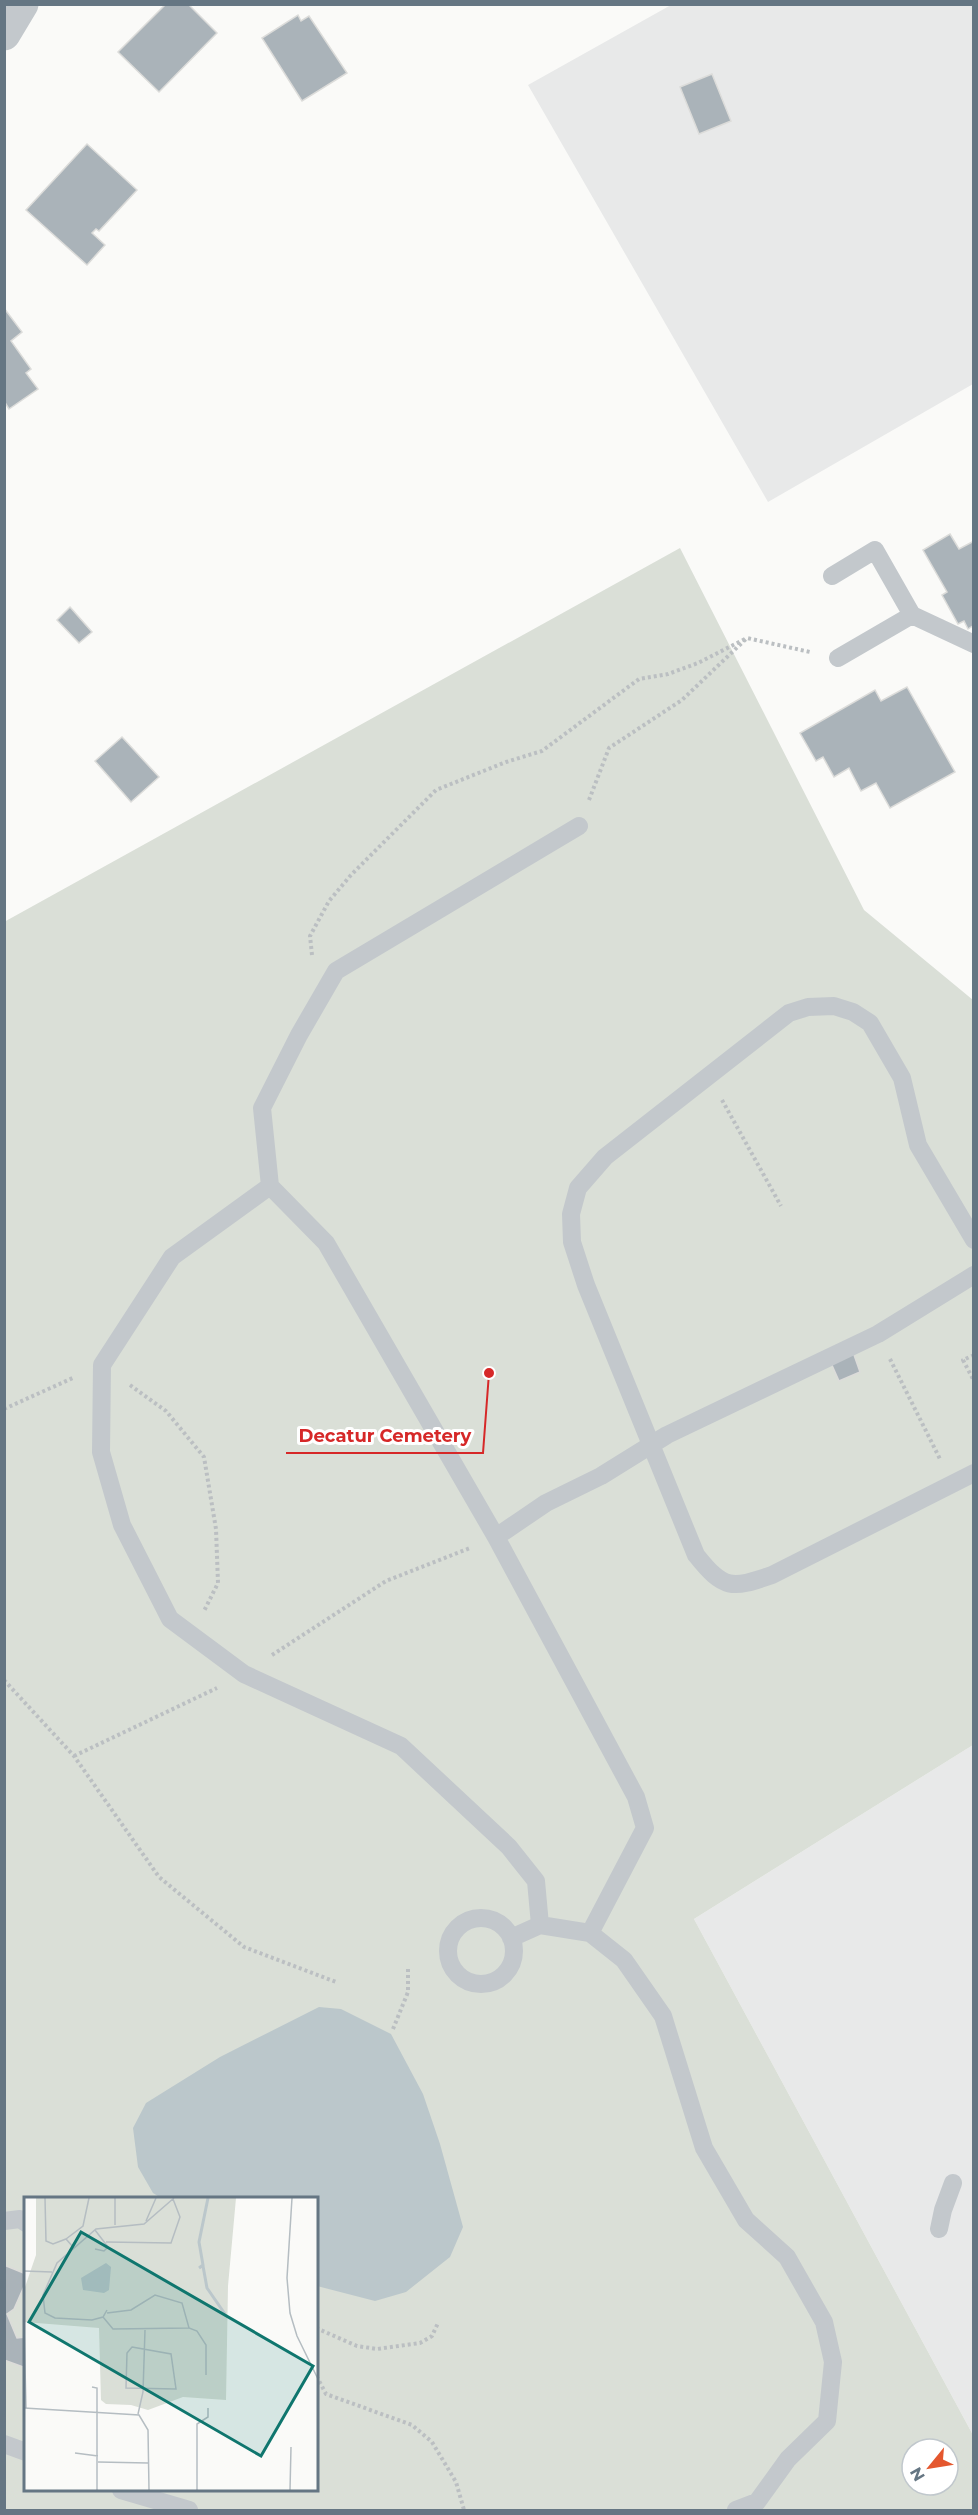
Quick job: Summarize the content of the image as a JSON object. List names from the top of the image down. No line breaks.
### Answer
{"places":["Decatur Cemetery"],"north":"bottom left"}
